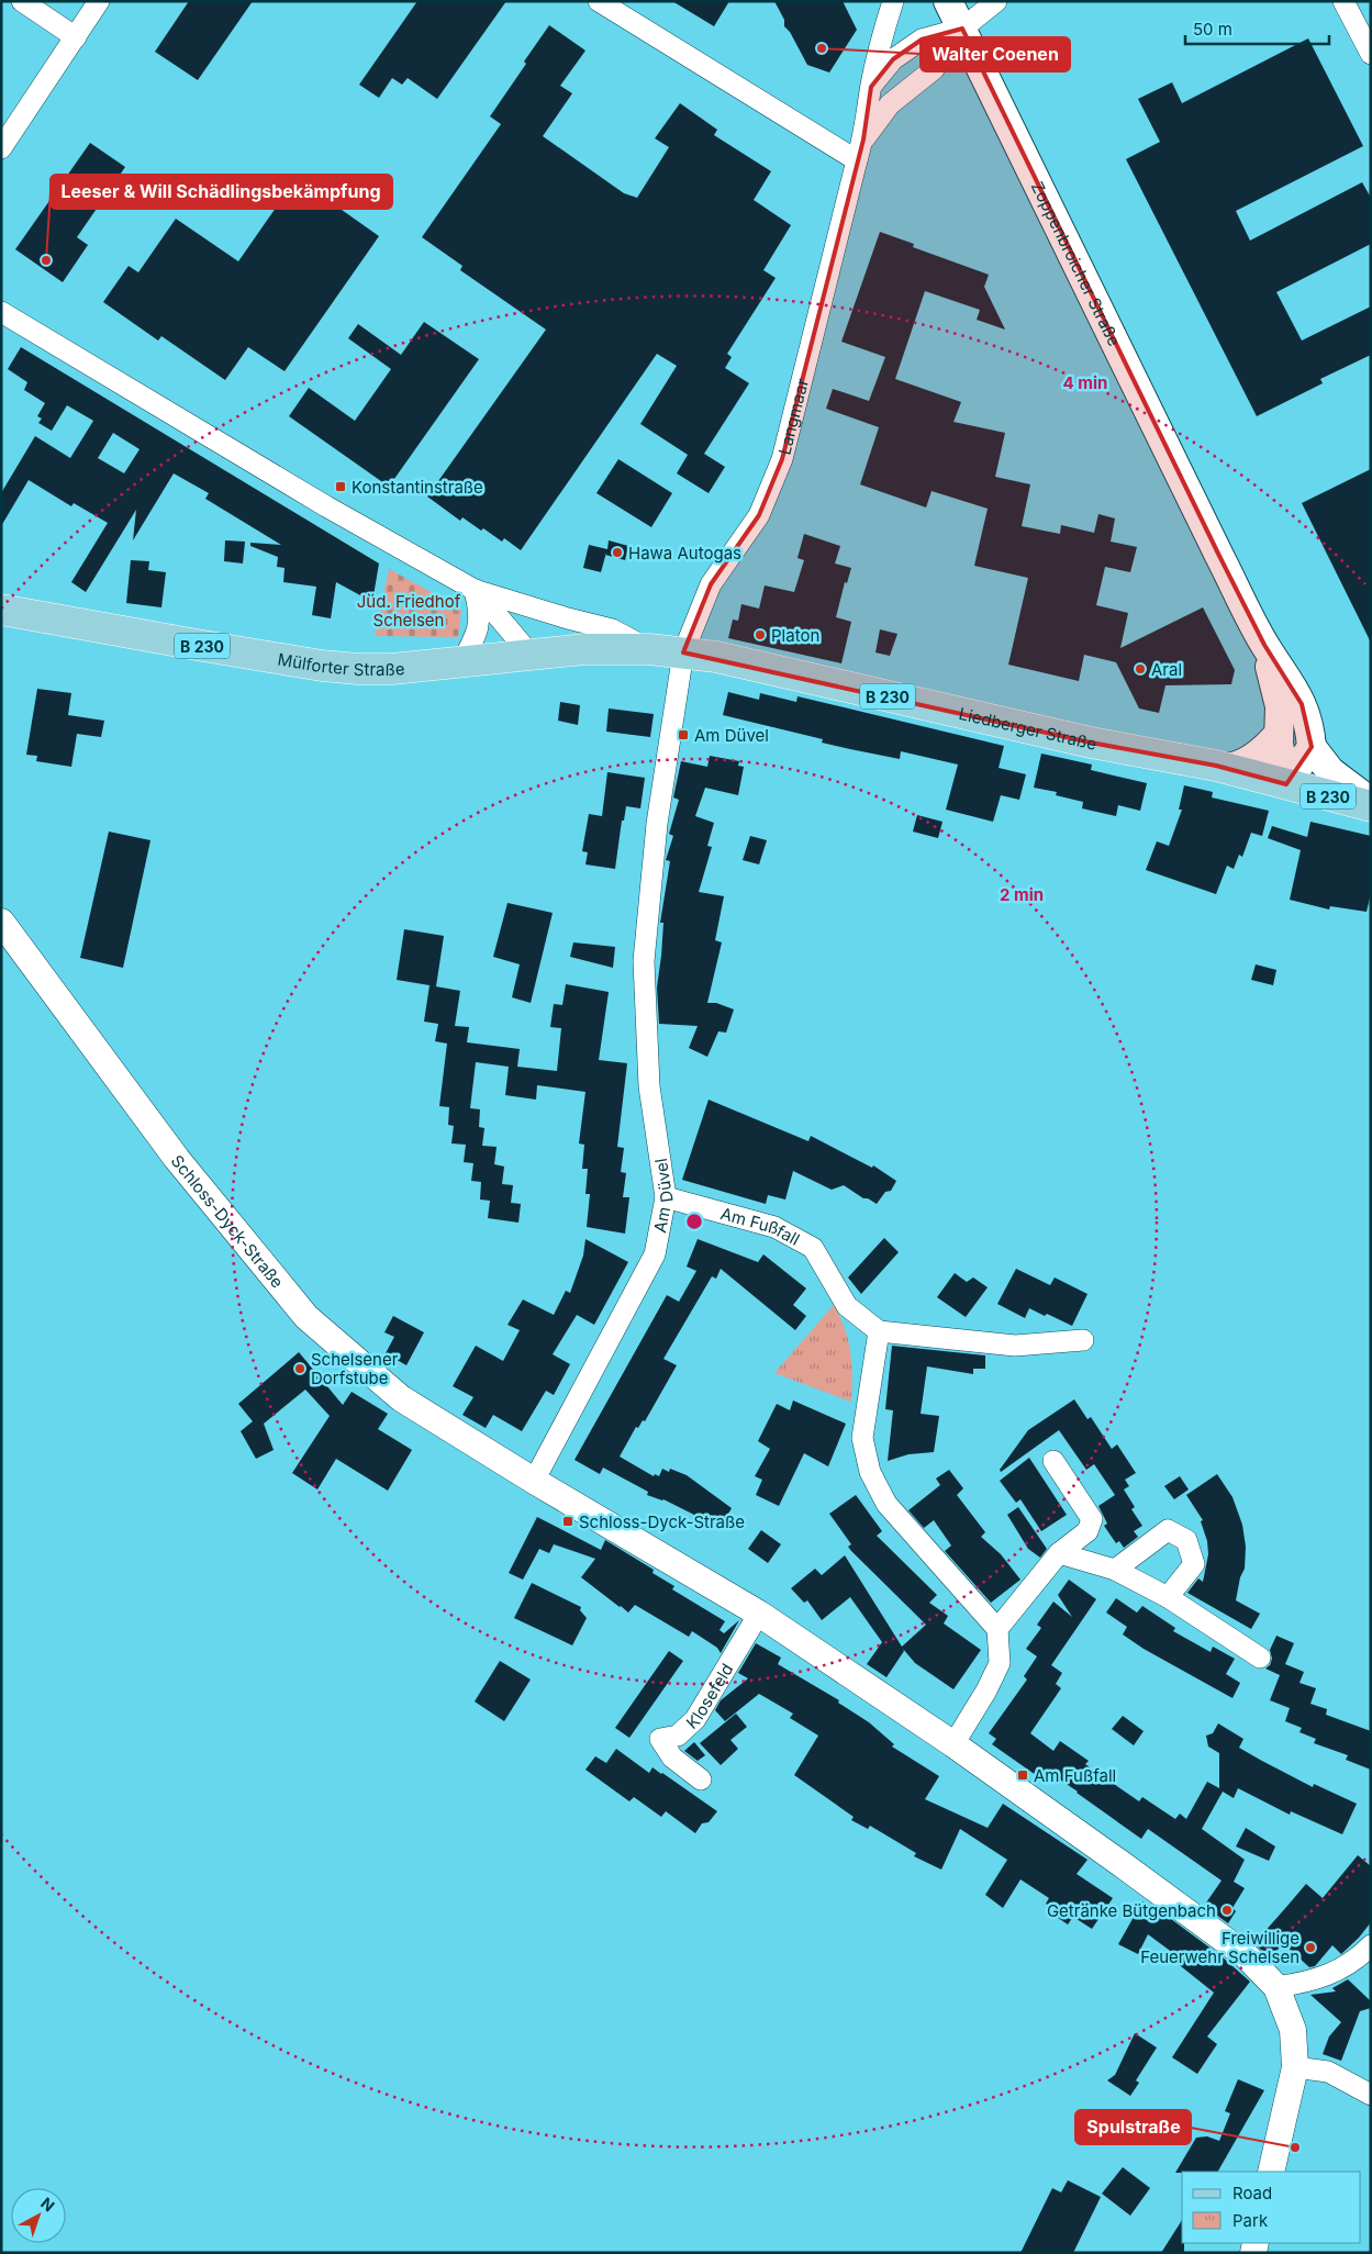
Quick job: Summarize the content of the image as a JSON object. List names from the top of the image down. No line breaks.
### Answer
{"streets":{"main road":["Zoppenbroicher Straße","B 230","Mülforter Straße","Liedberger Straße"],"street":["Langmaar","Am Düvel","Schloss-Dyck-Straße","Am Fußfall","Klosefeld"]},"crossings":[["Zoppenbroicher Straße","Langmaar"],["Zoppenbroicher Straße","Liedberger Straße"],["Langmaar","Mülforter Straße"],["Langmaar","Liedberger Straße"],["Langmaar","Am Düvel"],["Mülforter Straße","Liedberger Straße"],["Mülforter Straße","Am Düvel"],["Liedberger Straße","Am Düvel"],["Am Düvel","Schloss-Dyck-Straße"],["Am Düvel","Am Fußfall"],["Schloss-Dyck-Straße","Klosefeld"]],"parks":["Jüd. Friedhof Schelsen"],"places":{"other":["Walter Coenen","Leeser & Will Schädlingsbekämpfung","Hawa Autogas","Platon","Aral","Schelsener Dorfstube","Getränke Bütgenbach","Freiwillige Feuerwehr Schelsen","Spulstraße"],"transit":["Konstantinstraße","Am Düvel","Schloss-Dyck-Straße","Am Fußfall"]},"legend":["Road","Park"],"scale_bar":"50 m","north":"top right","rings":["4 min","2 min"]}
